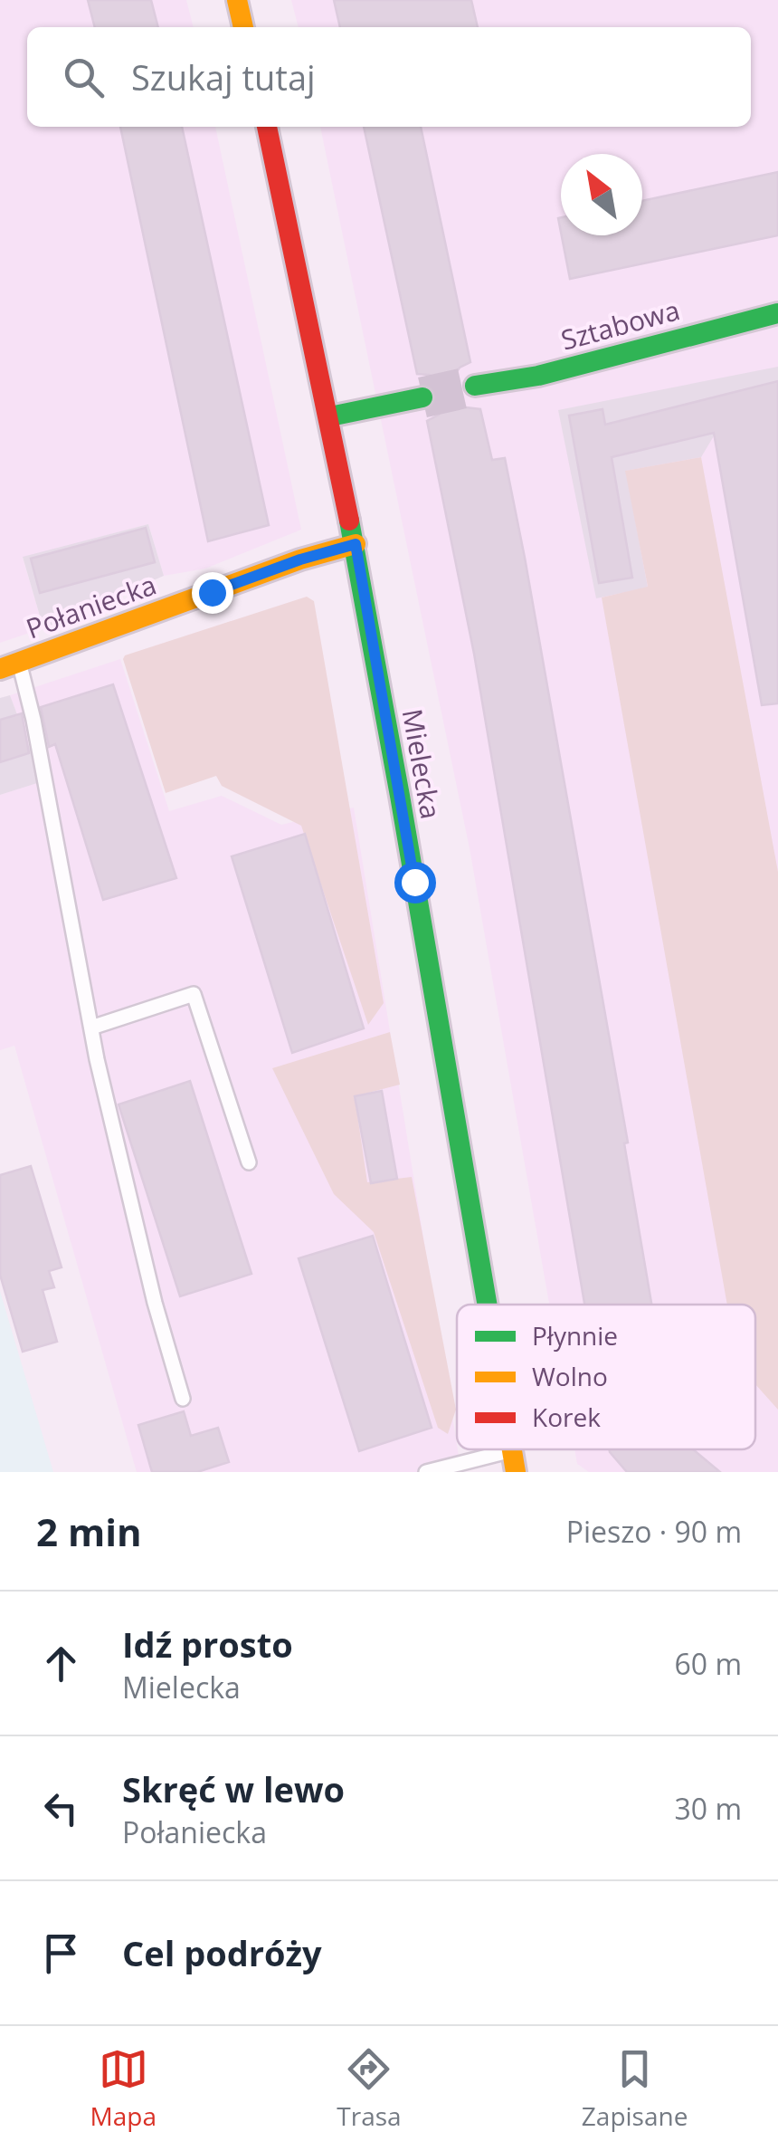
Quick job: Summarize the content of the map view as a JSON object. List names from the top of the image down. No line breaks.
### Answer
{"streets":{"street":["Sztabowa","Połaniecka","Mielecka"]},"crossings":[["Połaniecka","Mielecka"]],"legend":["Płynnie","Wolno","Korek"],"north":"top left","page":{"search":"Szukaj tutaj","heading":["2 min","Pieszo · 90 m"],"list":[["Idź prosto","Mielecka","60 m"],["Skręć w lewo","Połaniecka","30 m"],"Cel podróży"],"nav":["Mapa","Trasa","Zapisane"]}}
